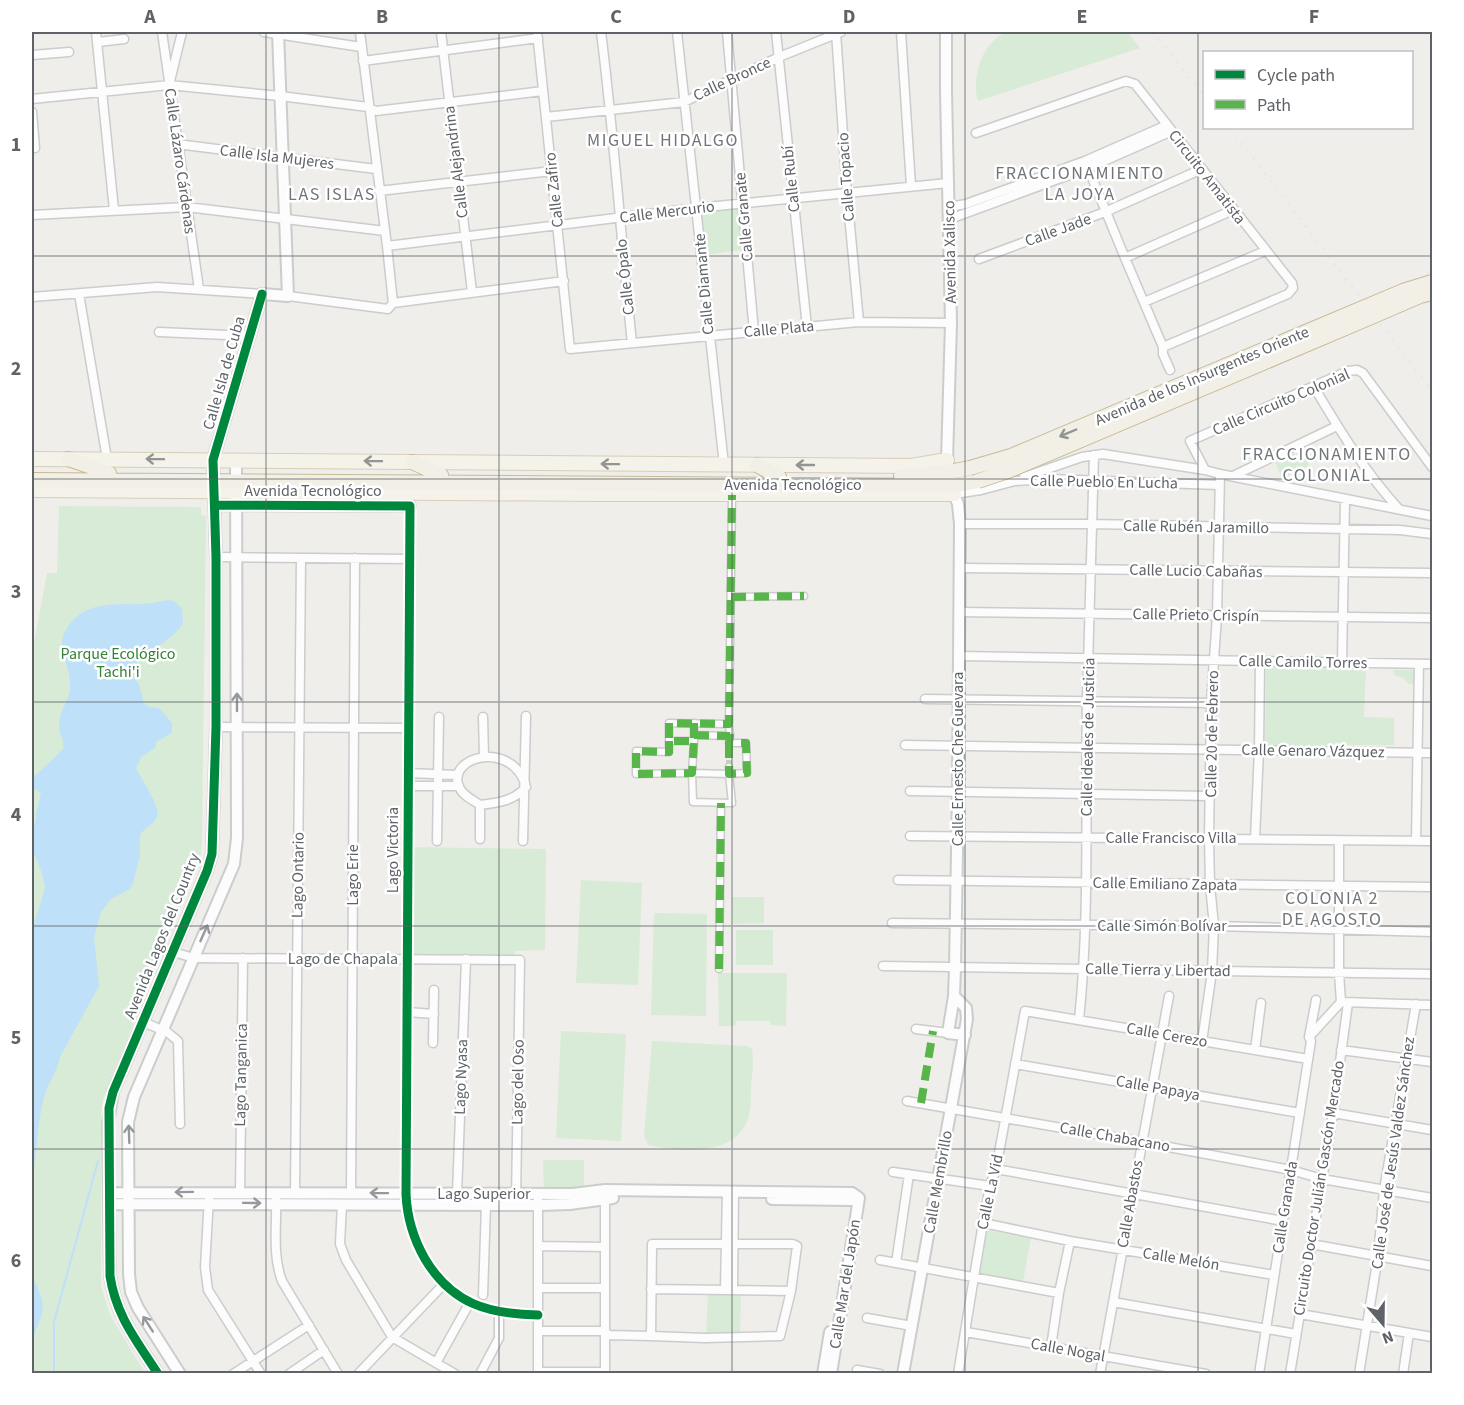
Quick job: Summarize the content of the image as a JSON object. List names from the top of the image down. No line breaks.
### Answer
{"streets":{"highway":["Avenida de los Insurgentes Oriente","Avenida Tecnológico"],"street":["Calle Bronce","Calle Isla Mujeres","Calle Lázaro Cárdenas","Calle Alejandrina","Calle Topacio","Circuito Amatista","Calle Rubí","Calle Zafiro","Calle Mercurio","Calle Granate","Calle Jade","Avenida Xalisco","Calle Ópalo","Calle Diamante","Calle Plata","Calle Isla de Cuba","Calle Circuito Colonial","Calle Pueblo En Lucha","Calle Rubén Jaramillo","Calle Lucio Cabañas","Calle Prieto Crispín","Calle Camilo Torres","Calle 20 de Febrero","Calle Ideales de Justicia","Calle Genaro Vázquez","Calle Ernesto Che Guevara","Calle Francisco Villa","Lago Victoria","Lago Ontario","Lago Erie","Calle Emiliano Zapata","Calle Simón Bolívar","Avenida Lagos del Country","Lago de Chapala","Calle Tierra y Libertad","Calle Cerezo","Lago Tanganica","Lago Nyasa","Lago del Oso","Calle Papaya","Calle Chabacano","Calle José de Jesús Valdez Sánchez","Calle Membrillo","Circuito Doctor Julián Gascón Mercado","Calle La Vid","Lago Superior","Calle Abastos","Calle Granada","Calle Melón","Calle Mar del Japón","Calle Nogal"]},"crossings":[["Calle Bronce","Calle Topacio"],["Calle Bronce","Calle Rubí"],["Calle Bronce","Calle Zafiro"],["Calle Bronce","Calle Granate"],["Calle Bronce","Calle Ópalo"],["Calle Bronce","Calle Diamante"],["Calle Isla Mujeres","Calle Lázaro Cárdenas"],["Calle Alejandrina","Calle Mercurio"],["Calle Topacio","Calle Mercurio"],["Calle Topacio","Calle Plata"],["Circuito Amatista","Calle Jade"],["Calle Rubí","Calle Mercurio"],["Calle Rubí","Calle Plata"],["Calle Zafiro","Calle Mercurio"],["Calle Zafiro","Calle Plata"],["Calle Mercurio","Calle Granate"],["Calle Mercurio","Avenida Xalisco"],["Calle Mercurio","Calle Ópalo"],["Calle Mercurio","Calle Diamante"],["Calle Granate","Calle Plata"],["Avenida Xalisco","Calle Plata"],["Avenida Xalisco","Calle Pueblo En Lucha"],["Avenida Xalisco","Avenida Tecnológico"],["Avenida Xalisco","Calle Ernesto Che Guevara"],["Calle Ópalo","Calle Plata"],["Calle Diamante","Calle Plata"],["Calle Diamante","Avenida Tecnológico"],["Calle Isla de Cuba","Avenida Tecnológico"],["Calle Isla de Cuba","Avenida Lagos del Country"],["Avenida de los Insurgentes Oriente","Avenida Tecnológico"],["Calle Pueblo En Lucha","Avenida Tecnológico"],["Calle Pueblo En Lucha","Calle 20 de Febrero"],["Calle Pueblo En Lucha","Calle Ideales de Justicia"],["Calle Pueblo En Lucha","Calle Ernesto Che Guevara"],["Avenida Tecnológico","Calle Ernesto Che Guevara"],["Avenida Tecnológico","Lago Victoria"],["Avenida Tecnológico","Avenida Lagos del Country"],["Calle Rubén Jaramillo","Calle 20 de Febrero"],["Calle Rubén Jaramillo","Calle Ideales de Justicia"],["Calle Rubén Jaramillo","Calle Ernesto Che Guevara"],["Calle Lucio Cabañas","Calle 20 de Febrero"],["Calle Lucio Cabañas","Calle Ideales de Justicia"],["Calle Lucio Cabañas","Calle Ernesto Che Guevara"],["Calle Prieto Crispín","Calle 20 de Febrero"],["Calle Prieto Crispín","Calle Ideales de Justicia"],["Calle Prieto Crispín","Calle Ernesto Che Guevara"],["Calle Camilo Torres","Calle 20 de Febrero"],["Calle Camilo Torres","Calle Ideales de Justicia"],["Calle Camilo Torres","Calle Ernesto Che Guevara"],["Calle 20 de Febrero","Calle Genaro Vázquez"],["Calle 20 de Febrero","Calle Francisco Villa"],["Calle 20 de Febrero","Calle Emiliano Zapata"],["Calle 20 de Febrero","Calle Simón Bolívar"],["Calle 20 de Febrero","Calle Tierra y Libertad"],["Calle 20 de Febrero","Calle Cerezo"],["Calle Ideales de Justicia","Calle Genaro Vázquez"],["Calle Ideales de Justicia","Calle Francisco Villa"],["Calle Ideales de Justicia","Calle Emiliano Zapata"],["Calle Ideales de Justicia","Calle Simón Bolívar"],["Calle Ideales de Justicia","Calle Tierra y Libertad"],["Calle Ideales de Justicia","Calle Cerezo"],["Calle Genaro Vázquez","Calle Ernesto Che Guevara"],["Calle Ernesto Che Guevara","Calle Francisco Villa"],["Calle Ernesto Che Guevara","Calle Emiliano Zapata"],["Calle Ernesto Che Guevara","Calle Simón Bolívar"],["Calle Ernesto Che Guevara","Calle Tierra y Libertad"],["Calle Ernesto Che Guevara","Calle Membrillo"],["Calle Francisco Villa","Circuito Doctor Julián Gascón Mercado"],["Lago Victoria","Lago de Chapala"],["Lago Victoria","Lago Superior"],["Lago Ontario","Lago de Chapala"],["Lago Ontario","Lago Superior"],["Lago Erie","Lago de Chapala"],["Lago Erie","Lago Superior"],["Calle Emiliano Zapata","Circuito Doctor Julián Gascón Mercado"],["Calle Simón Bolívar","Circuito Doctor Julián Gascón Mercado"],["Avenida Lagos del Country","Lago de Chapala"],["Avenida Lagos del Country","Lago Superior"],["Lago de Chapala","Lago Tanganica"],["Lago de Chapala","Lago Nyasa"],["Lago de Chapala","Lago del Oso"],["Calle Tierra y Libertad","Circuito Doctor Julián Gascón Mercado"],["Calle Cerezo","Calle La Vid"],["Calle Cerezo","Calle Abastos"],["Calle Cerezo","Calle Granada"],["Lago Tanganica","Lago Superior"],["Lago Nyasa","Lago Superior"],["Lago del Oso","Lago Superior"],["Calle Papaya","Calle La Vid"],["Calle Papaya","Calle Abastos"],["Calle Papaya","Calle Granada"],["Calle Chabacano","Calle José de Jesús Valdez Sánchez"],["Calle Chabacano","Calle Membrillo"],["Calle Chabacano","Circuito Doctor Julián Gascón Mercado"],["Calle Chabacano","Calle La Vid"],["Calle Chabacano","Calle Abastos"],["Calle Chabacano","Calle Granada"],["Calle La Vid","Calle Melón"],["Calle La Vid","Calle Nogal"],["Lago Superior","Calle Mar del Japón"],["Calle Abastos","Calle Melón"],["Calle Abastos","Calle Nogal"],["Calle Granada","Calle Melón"]],"districts":["MIGUEL HIDALGO","FRACCIONAMIENTO LA JOYA","LAS ISLAS","FRACCIONAMIENTO COLONIAL","COLONIA 2 DE AGOSTO"],"parks":["Parque Ecológico Tachi'i"],"legend":["Cycle path","Path"],"north":"bottom","grid":{"columns":["A","B","C","D","E","F"],"rows":["1","2","3","4","5","6"]}}
